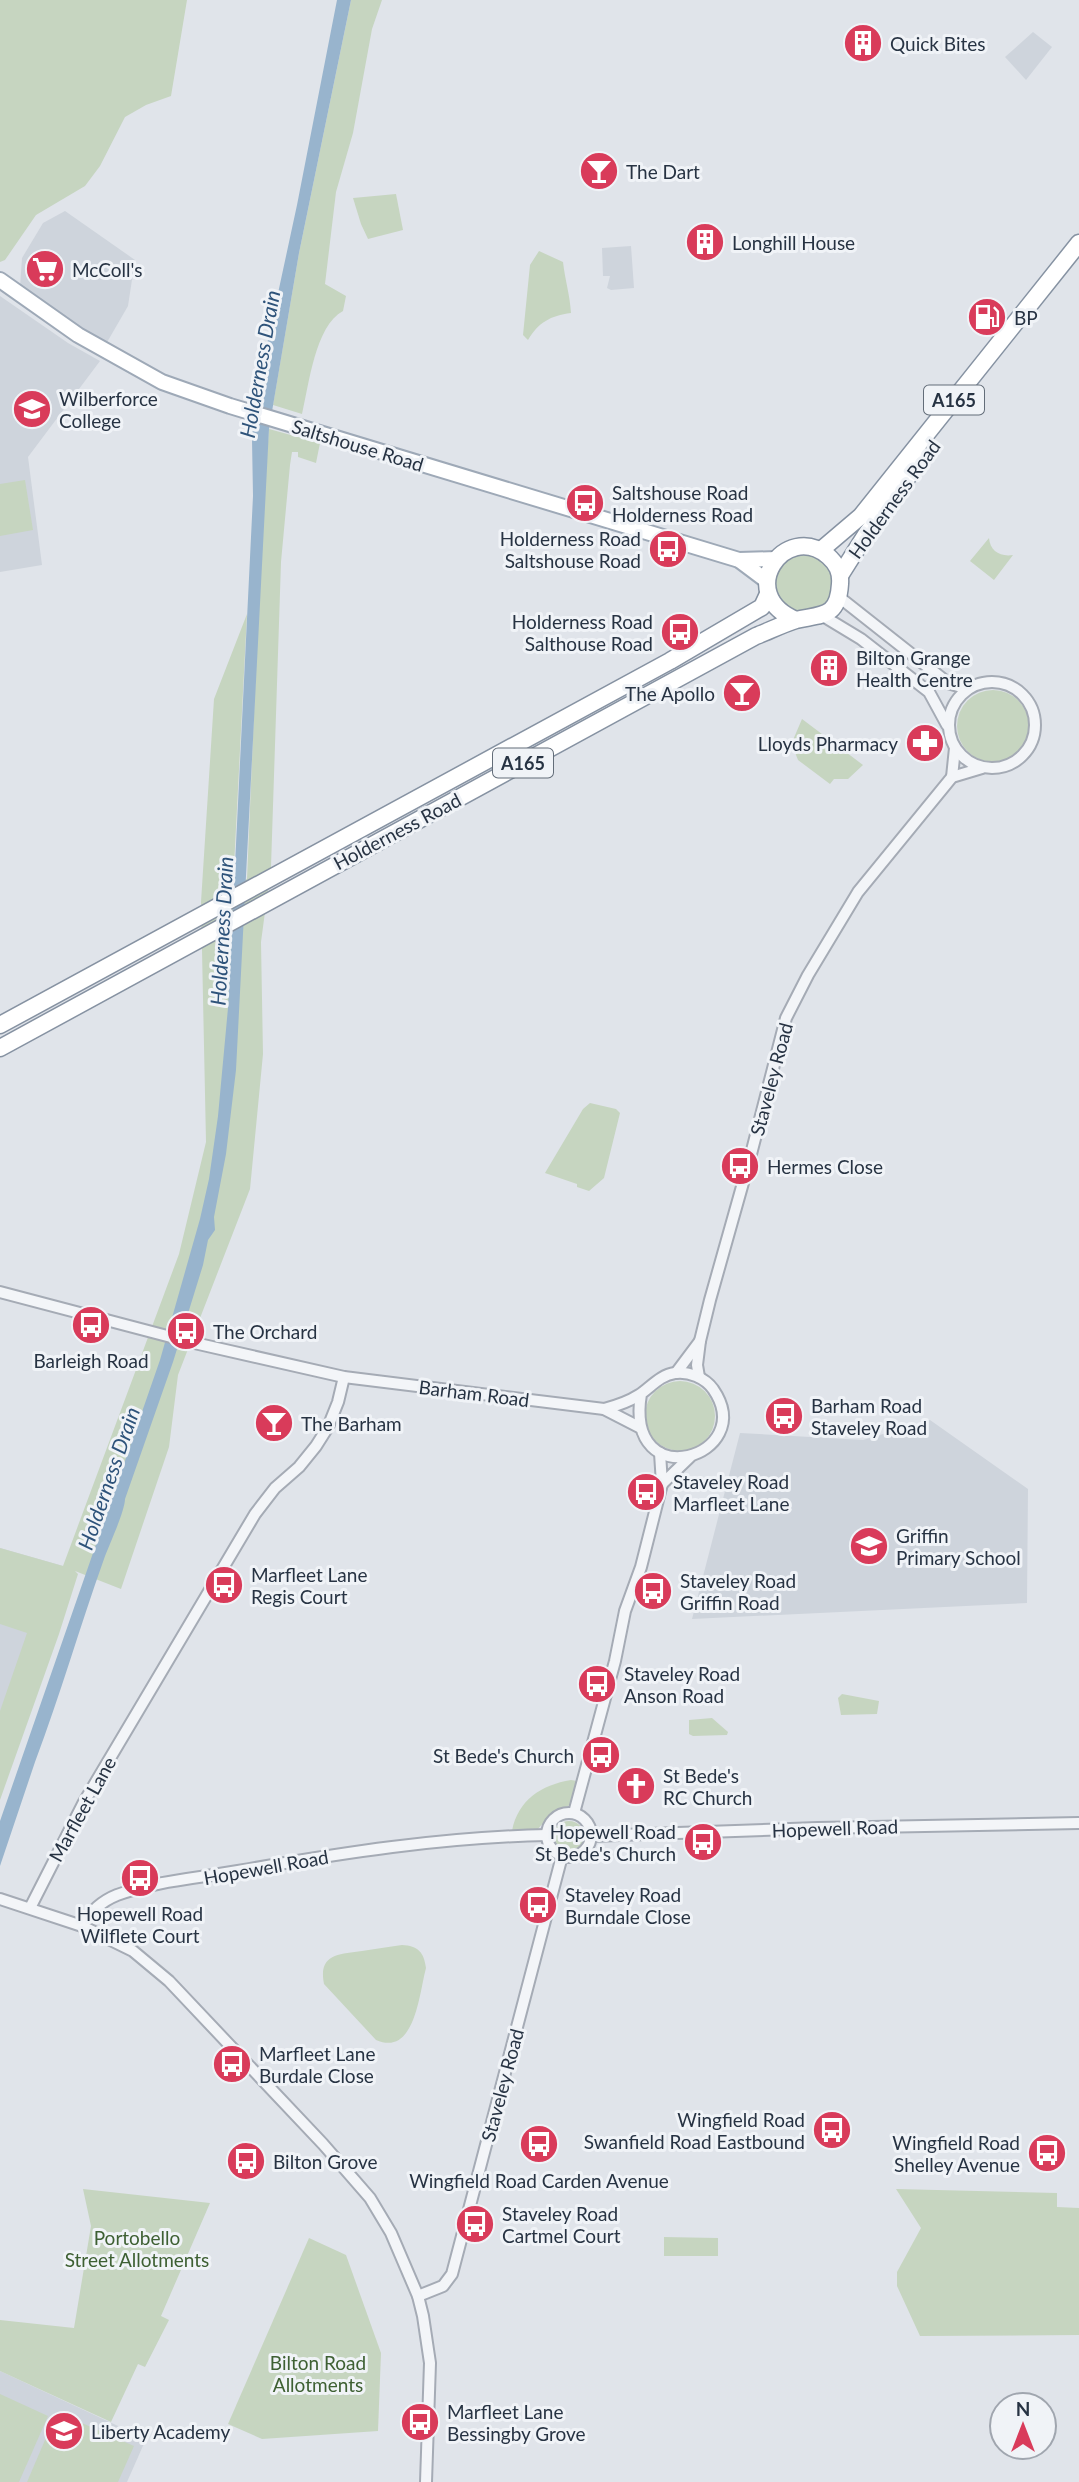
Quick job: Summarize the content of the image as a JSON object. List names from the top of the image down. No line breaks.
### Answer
{"streets":{"highway":["A165","Holderness Road"],"main road":["Saltshouse Road"],"street":["Staveley Road","Barham Road","Marfleet Lane","Hopewell Road"]},"crossings":[["A165","Saltshouse Road"],["A165","Holderness Road"],["Saltshouse Road","Holderness Road"],["Staveley Road","Barham Road"],["Staveley Road","Hopewell Road"],["Barham Road","Marfleet Lane"]],"water":["Holderness Drain"],"parks":["Portobello Street Allotments","Bilton Road Allotments"],"places":{"building":["Quick Bites","Longhill House","Bilton Grange Health Centre"],"bar":["The Dart","The Apollo","The Barham"],"supermarket":["McColl's"],"fuel station":["BP"],"school or university":["Wilberforce College","Griffin Primary School","Liberty Academy"],"bus stop":["Saltshouse Road Holderness Road","Holderness Road Saltshouse Road","Holderness Road Salthouse Road","Hermes Close","Barleigh Road","The Orchard","Barham Road Staveley Road","Staveley Road Marfleet Lane","Marfleet Lane Regis Court","Staveley Road Griffin Road","Staveley Road Anson Road","St Bede's Church","Hopewell Road St Bede's Church","Hopewell Road Wilflete Court","Staveley Road Burndale Close","Marfleet Lane Burdale Close","Wingfield Road Swanfield Road Eastbound","Wingfield Road Carden Avenue","Wingfield Road Shelley Avenue","Bilton Grove","Staveley Road Cartmel Court","Marfleet Lane Bessingby Grove"],"pharmacy":["Lloyds Pharmacy"],"church":["St Bede's RC Church"]},"north":"top"}
